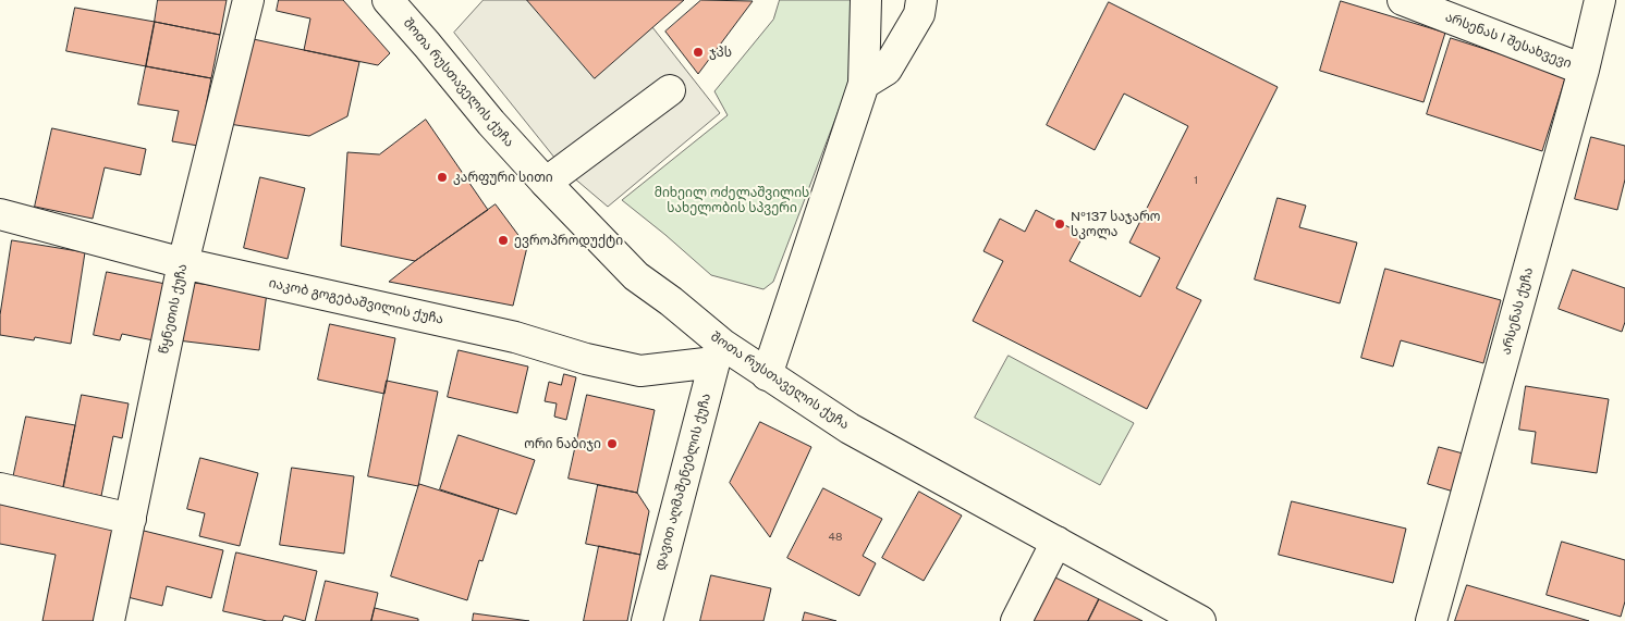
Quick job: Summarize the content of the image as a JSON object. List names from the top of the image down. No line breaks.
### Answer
{"streets":{"street":["არსენას I შესახვევი","შოთა რუსთაველის ქუჩა","იაკობ გოგებაშვილის ქუჩა","წყნეთის ქუჩა","არსენას ქუჩა","დავით აღმაშენებლის ქუჩა"]},"crossings":[["არსენას I შესახვევი","არსენას ქუჩა"],["შოთა რუსთაველის ქუჩა","იაკობ გოგებაშვილის ქუჩა"],["შოთა რუსთაველის ქუჩა","დავით აღმაშენებლის ქუჩა"],["იაკობ გოგებაშვილის ქუჩა","წყნეთის ქუჩა"],["იაკობ გოგებაშვილის ქუჩა","დავით აღმაშენებლის ქუჩა"]],"parks":["მიხეილ ოძელაშვილის სახელობის სპვერი"],"places":["ჯპს","კარფური სითი","№137 საჯარო სკოლა","ევროპროდუქტი","ორი ნაბიჯი"],"house_numbers":["1","48"]}
